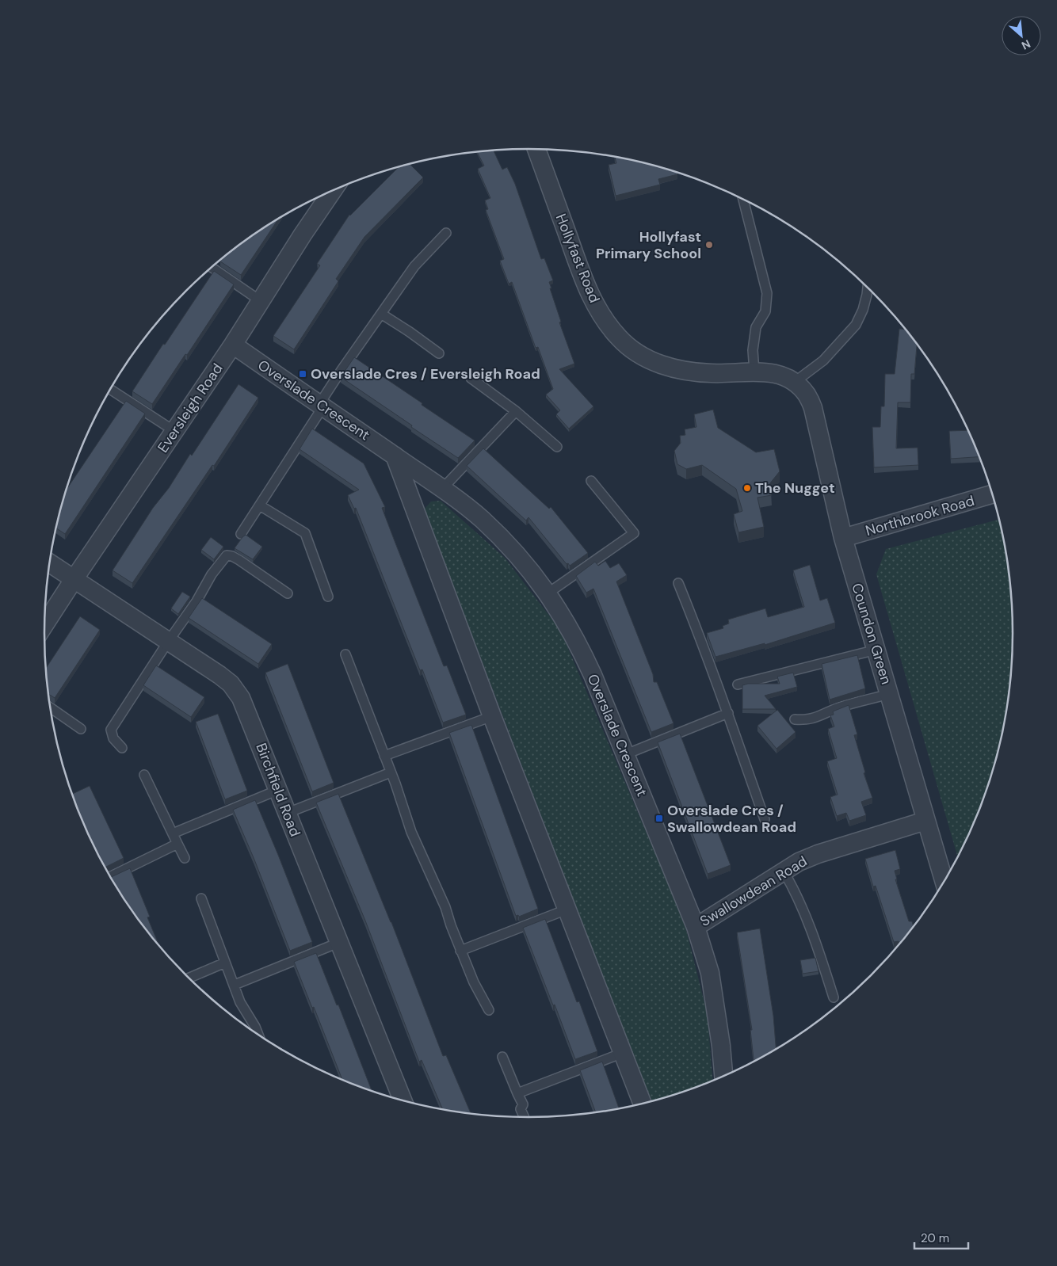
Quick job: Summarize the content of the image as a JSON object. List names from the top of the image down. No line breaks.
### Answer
{"streets":{"street":["Hollyfast Road","Overslade Crescent","Eversleigh Road","Northbrook Road","Coundon Green","Birchfield Road","Swallowdean Road"]},"crossings":[["Hollyfast Road","Coundon Green"],["Overslade Crescent","Eversleigh Road"],["Overslade Crescent","Swallowdean Road"],["Eversleigh Road","Birchfield Road"],["Northbrook Road","Coundon Green"],["Coundon Green","Swallowdean Road"]],"places":{"other":["Hollyfast Primary School","The Nugget"],"transit":["Overslade Cres / Eversleigh Road","Overslade Cres / Swallowdean Road"]},"scale_bar":"20 m","north":"bottom right"}
